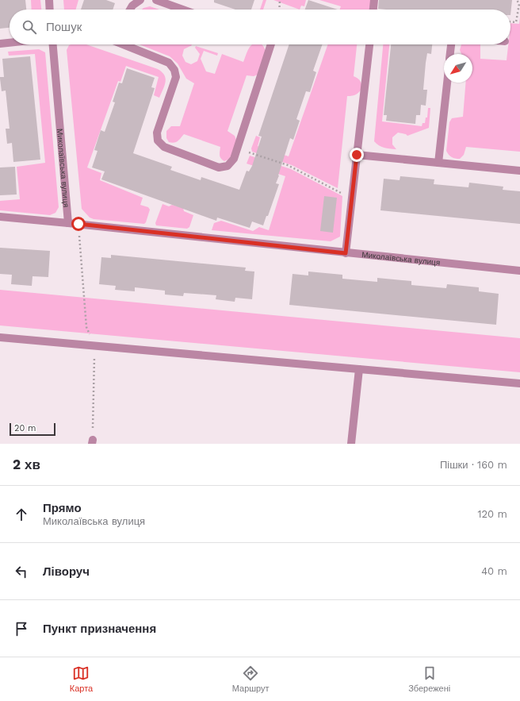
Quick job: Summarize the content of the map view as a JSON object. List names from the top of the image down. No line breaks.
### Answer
{"streets":{"street":["Миколаївська вулиця"]},"scale_bar":"20 m","north":"bottom left","page":{"search":"Пошук","scale":"20 m","heading":["2 хв","Пішки · 160 m"],"list":[["Прямо","Миколаївська вулиця","120 m"],["Ліворуч","40 m"],"Пункт призначення"],"nav":["Карта","Маршрут","Збережені"]}}
